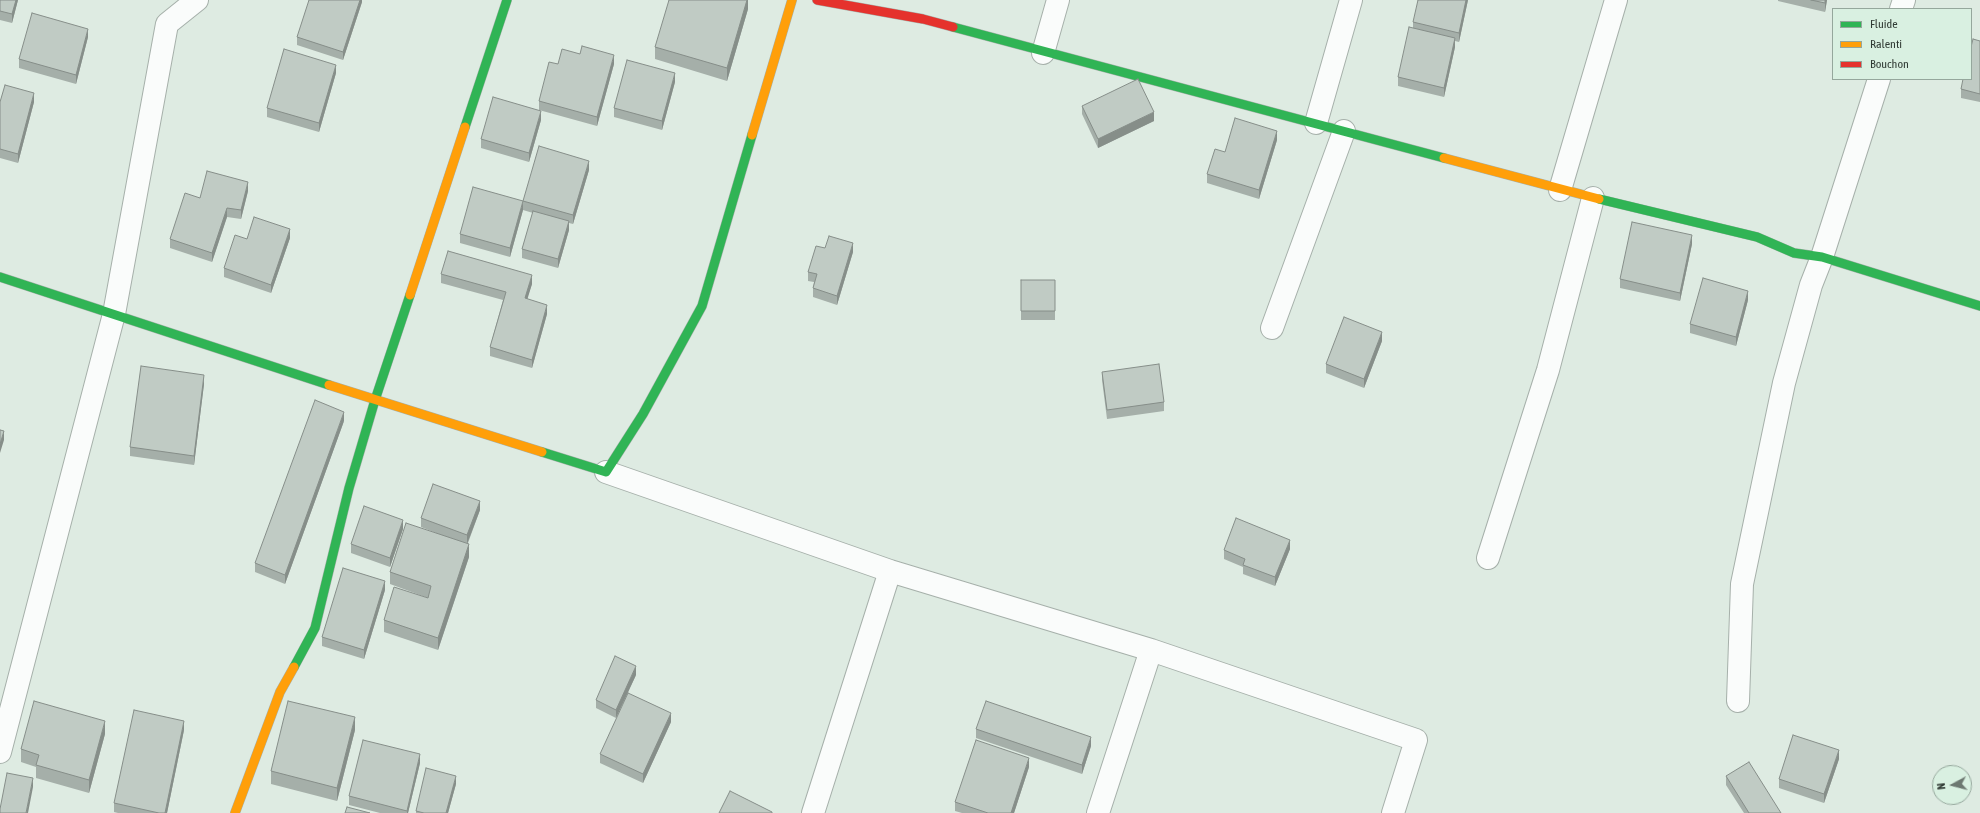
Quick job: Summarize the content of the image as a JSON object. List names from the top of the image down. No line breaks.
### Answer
{"legend":["Fluide","Ralenti","Bouchon"],"north":"left"}
